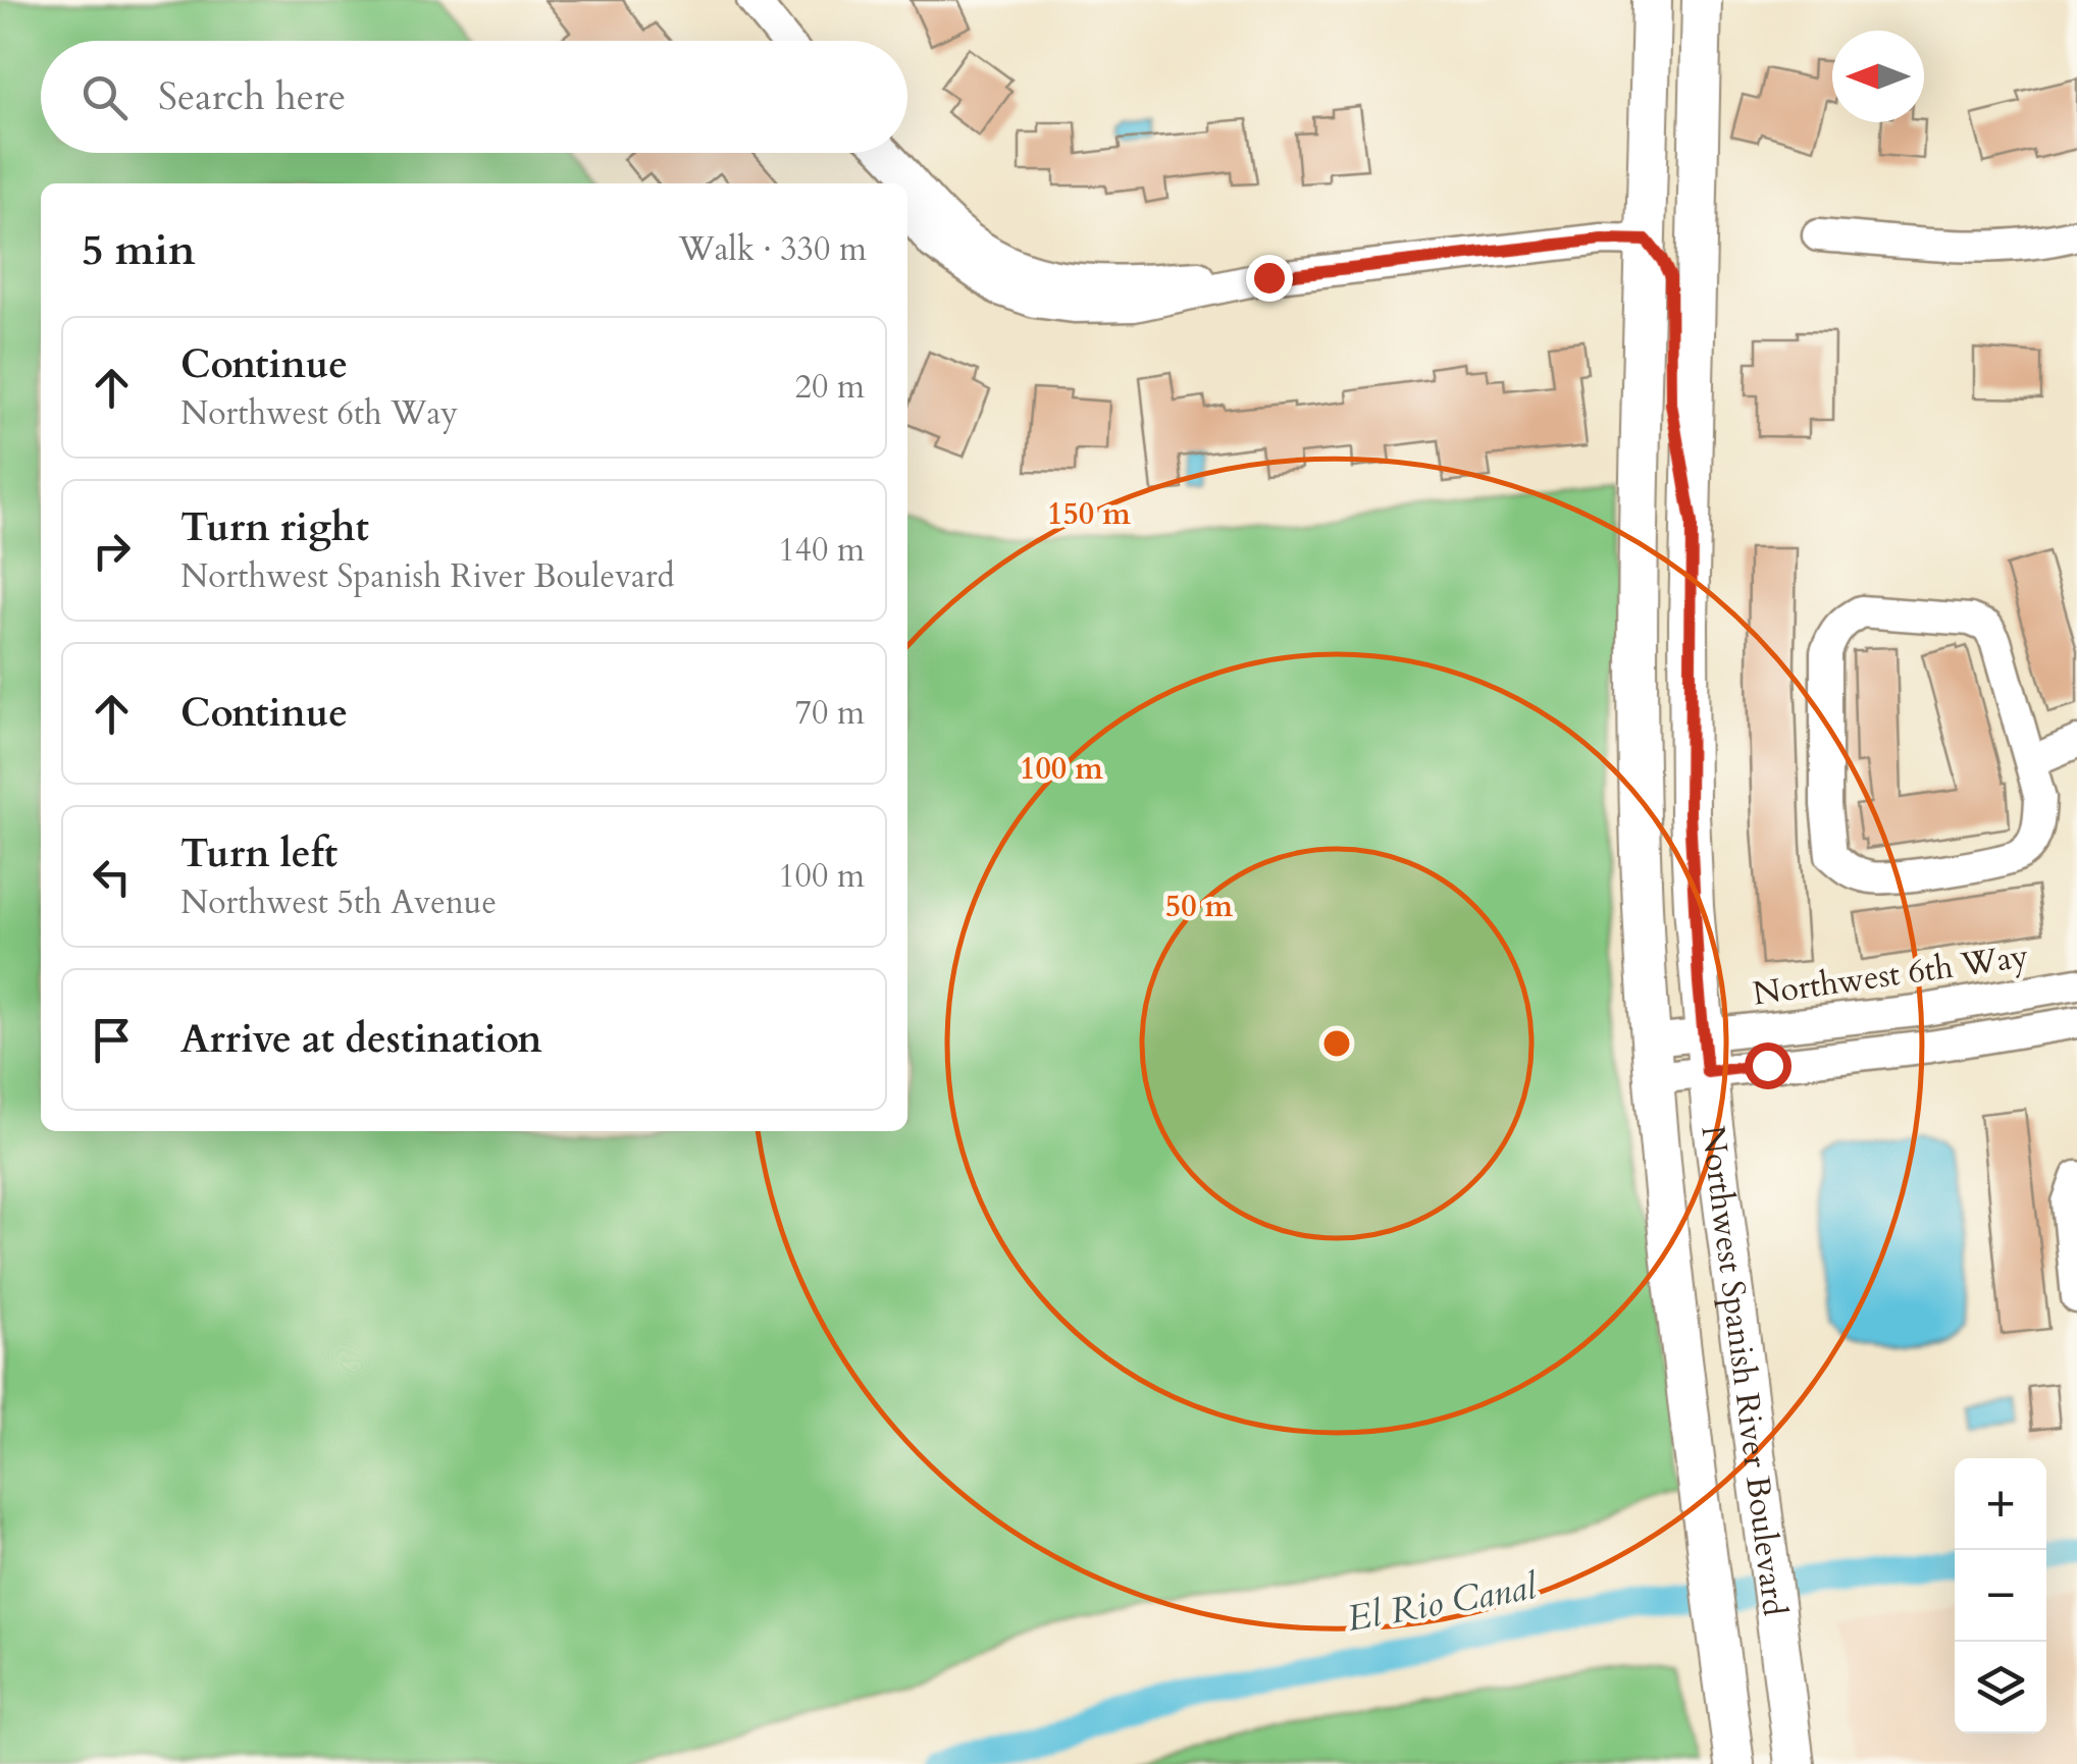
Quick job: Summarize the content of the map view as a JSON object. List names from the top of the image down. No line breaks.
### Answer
{"streets":{"main road":["Northwest Spanish River Boulevard"],"street":["Northwest 6th Way"]},"crossings":[["Northwest 6th Way","Northwest Spanish River Boulevard"]],"water":["El Rio Canal"],"north":"left","page":{"search":"Search here","heading":["5 min","Walk · 330 m"],"list":[["Continue","Northwest 6th Way","20 m"],["Turn right","Northwest Spanish River Boulevard","140 m"],["Continue","70 m"],["Turn left","Northwest 5th Avenue","100 m"],"Arrive at destination"],"map_buttons":["+","−"]},"rings":["150 m","100 m","50 m"]}
